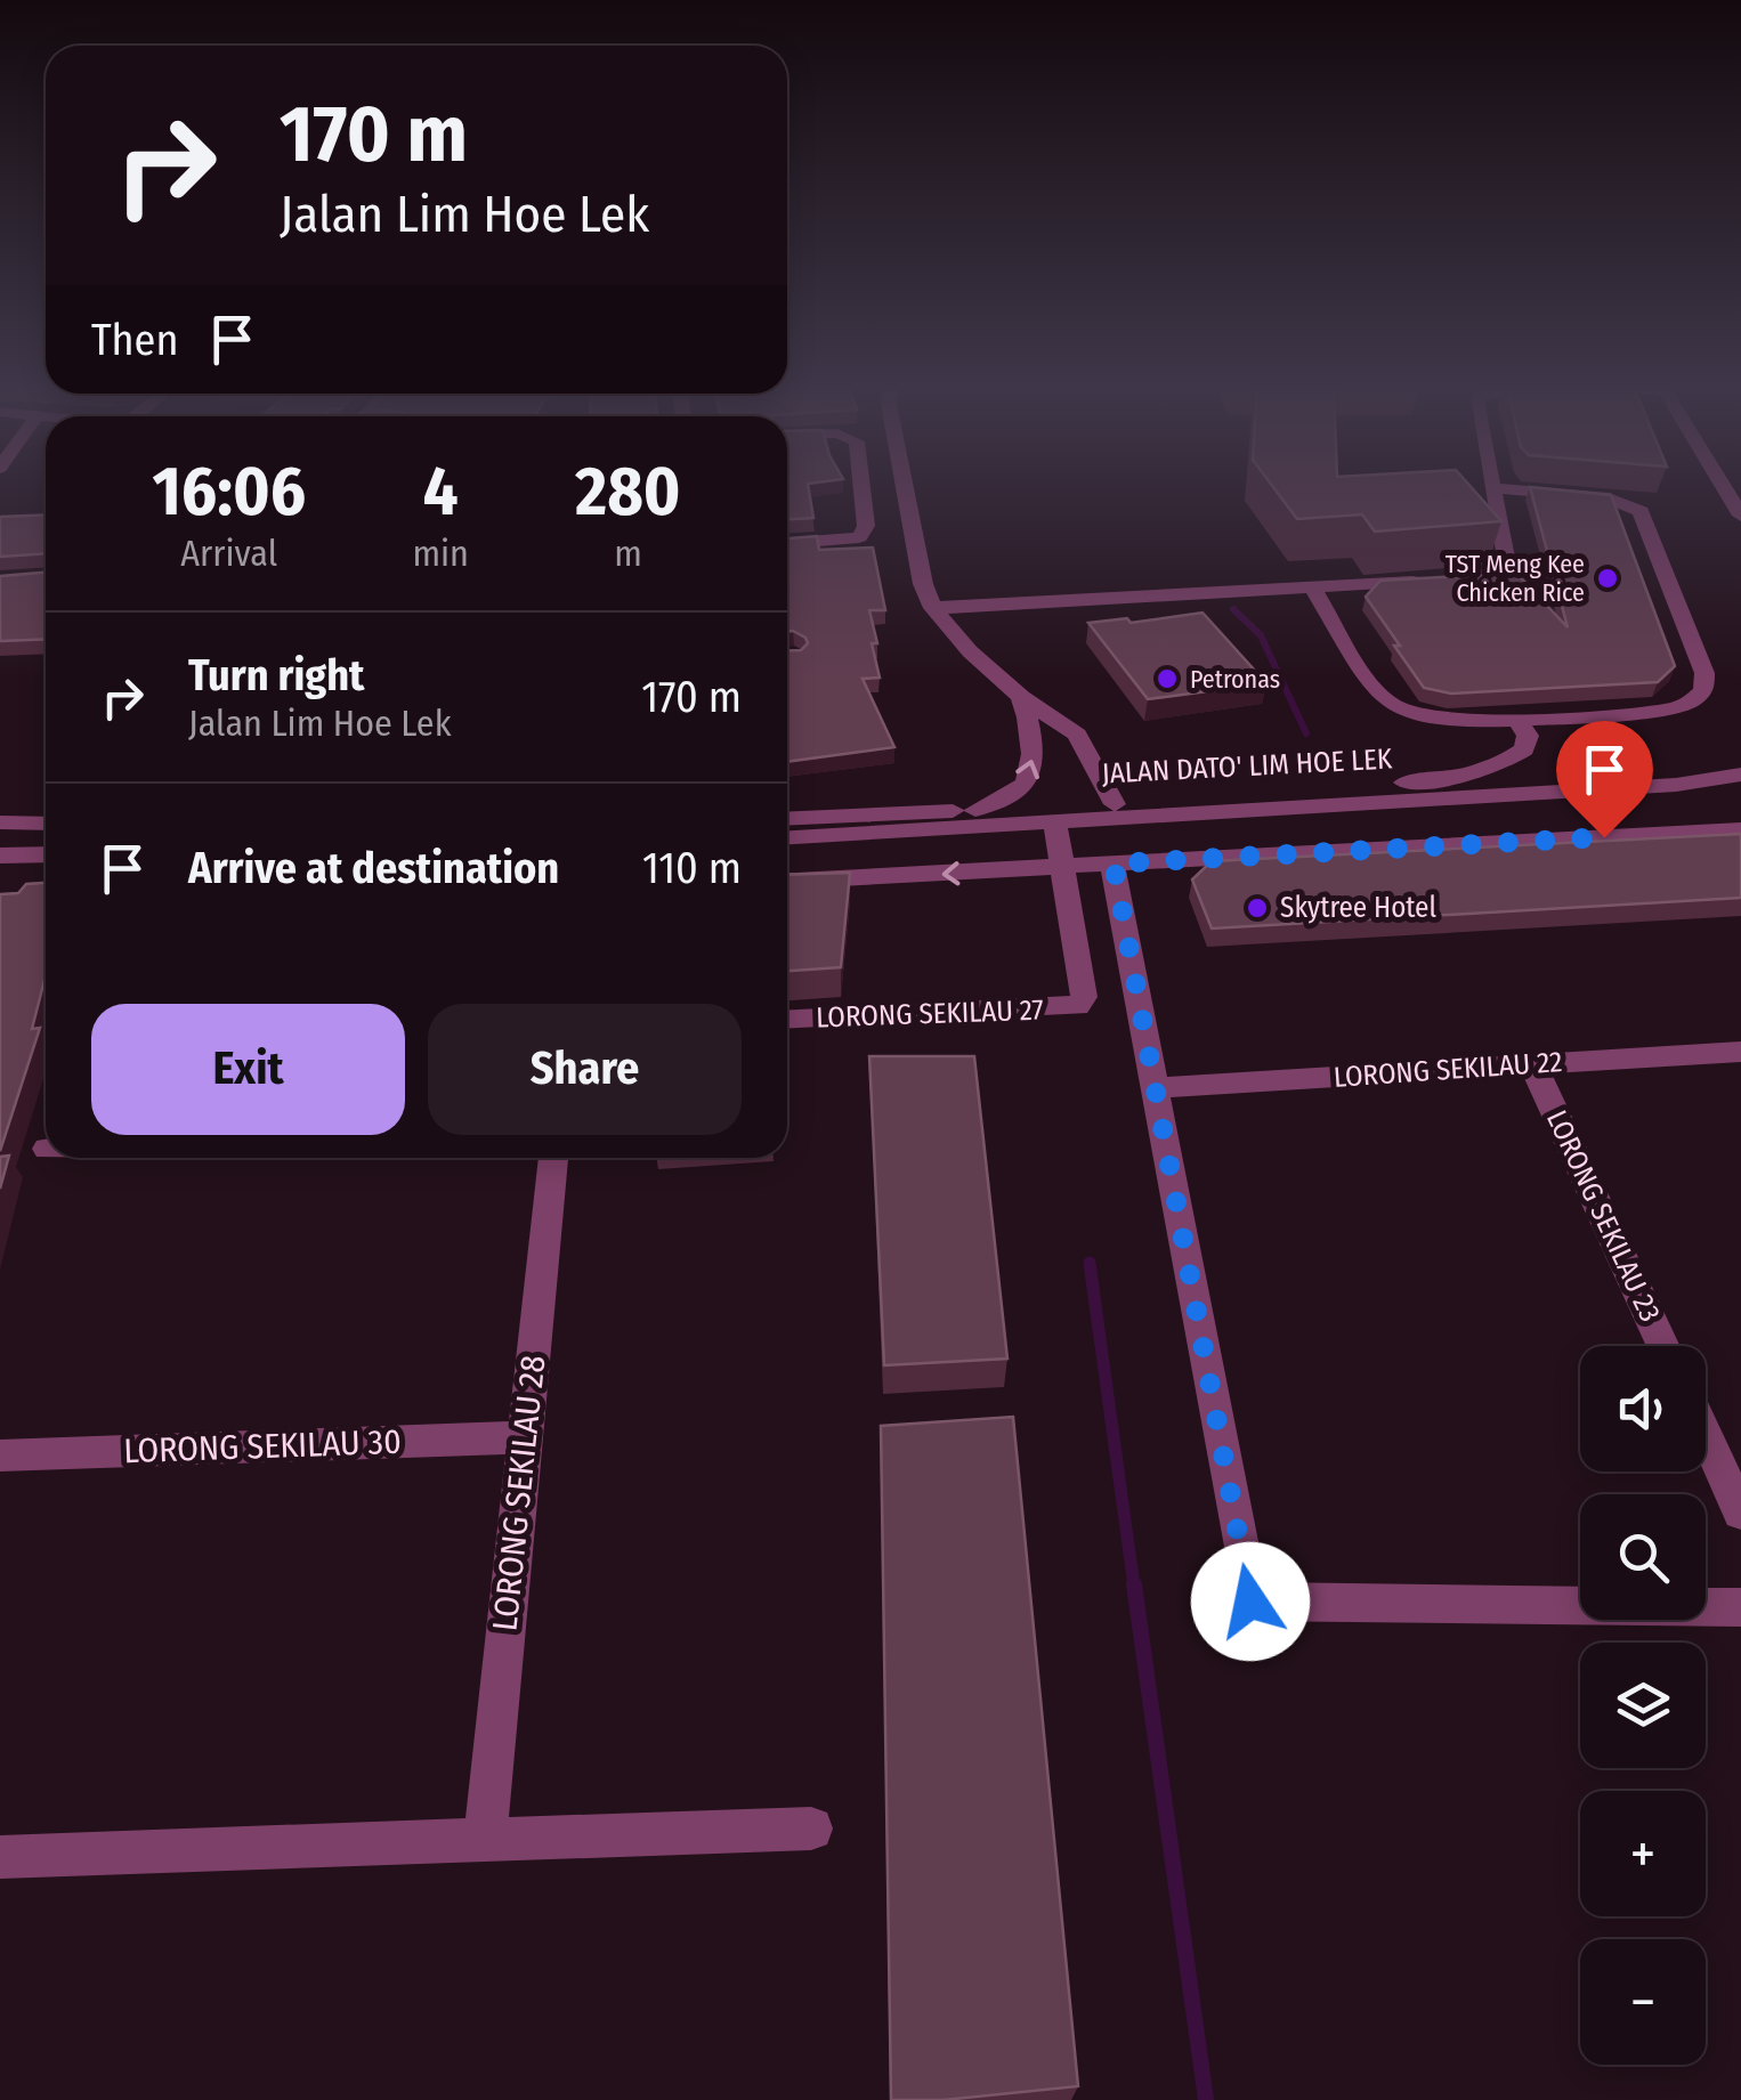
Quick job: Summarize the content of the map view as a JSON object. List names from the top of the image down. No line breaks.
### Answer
{"streets":{"street":["JALAN DATO' LIM HOE LEK","LORONG SEKILAU 27","LORONG SEKILAU 22","LORONG SEKILAU 23","LORONG SEKILAU 30","LORONG SEKILAU 28"]},"crossings":[["LORONG SEKILAU 22","LORONG SEKILAU 23"],["LORONG SEKILAU 30","LORONG SEKILAU 28"]],"places":["TST Meng Kee Chicken Rice","Petronas","Skytree Hotel"],"page":{"turn":["170 m","Jalan Lim Hoe Lek"],"then":"Then","eta":["16:06","Arrival","4","min","280","m"],"list":[{"name":"Turn right","note":"Jalan Lim Hoe Lek","value":"170 m"},{"name":"Arrive at destination","value":"110 m"}],"buttons":["Exit","Share"],"map_buttons":["+","−"]}}
